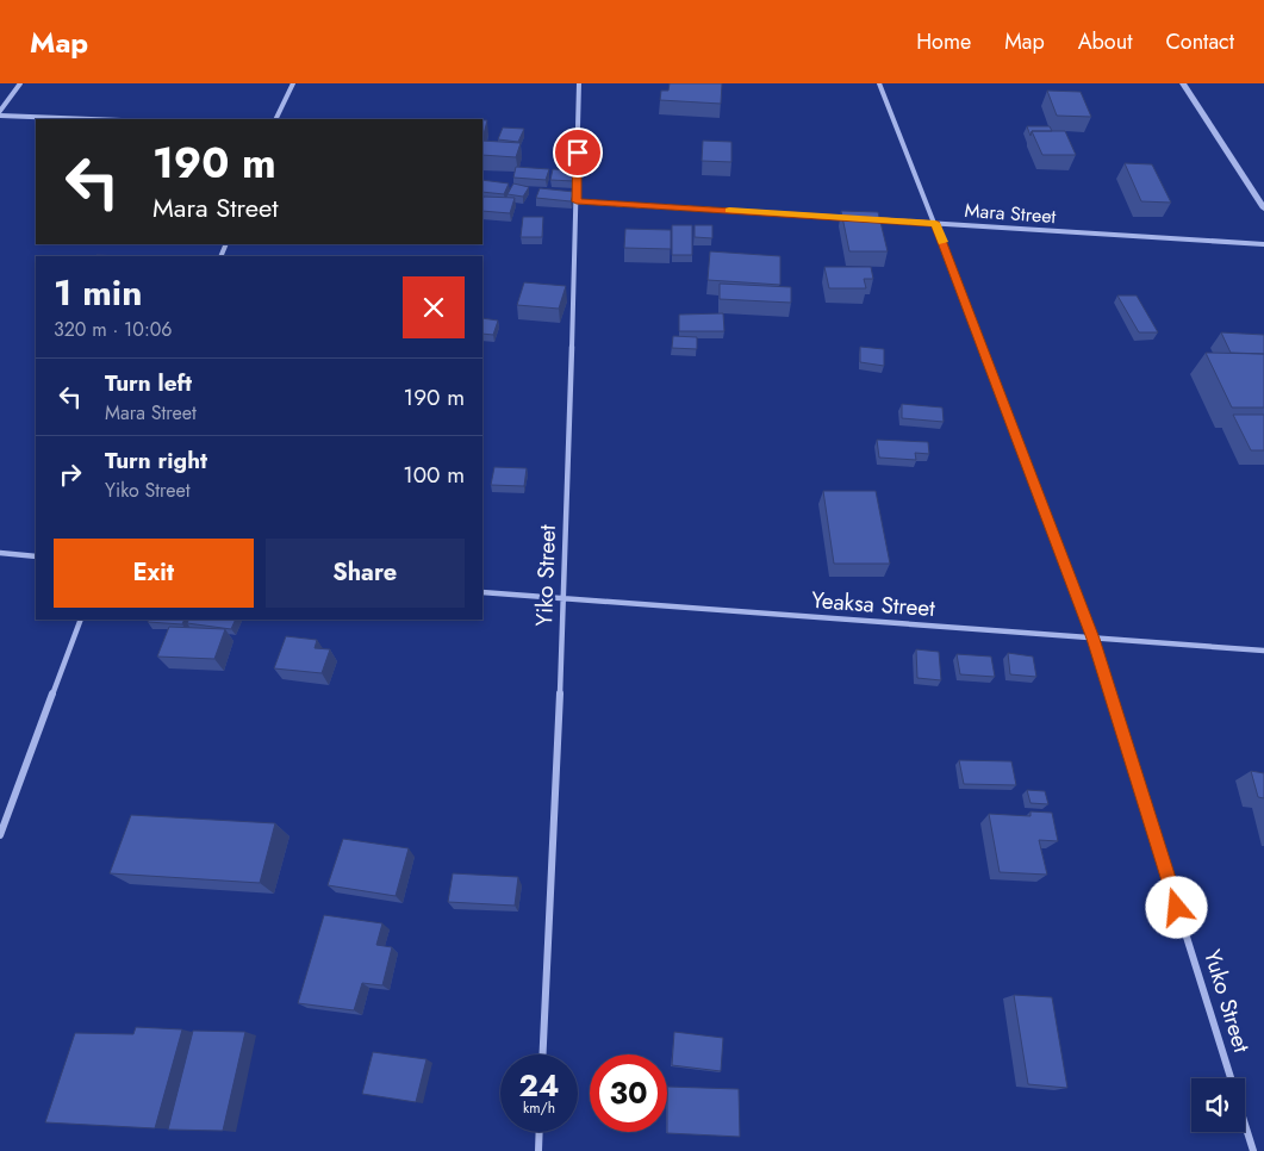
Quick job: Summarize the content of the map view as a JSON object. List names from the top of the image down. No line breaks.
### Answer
{"streets":{"street":["Mara Street","Yiko Street","Yeaksa Street","Yuko Street"]},"crossings":[["Mara Street","Yuko Street"],["Yiko Street","Yeaksa Street"],["Yeaksa Street","Yuko Street"]],"page":{"header":"Map","nav":["Home","Map","About","Contact"],"turn":["190 m","Mara Street"],"heading":["1 min","320 m · 10:06"],"list":[{"name":"Turn left","note":"Mara Street","value":"190 m"},{"name":"Turn right","note":"Yiko Street","value":"100 m"}],"buttons":["Exit","Share"],"speed":"24 km/h","limit":"30"}}
